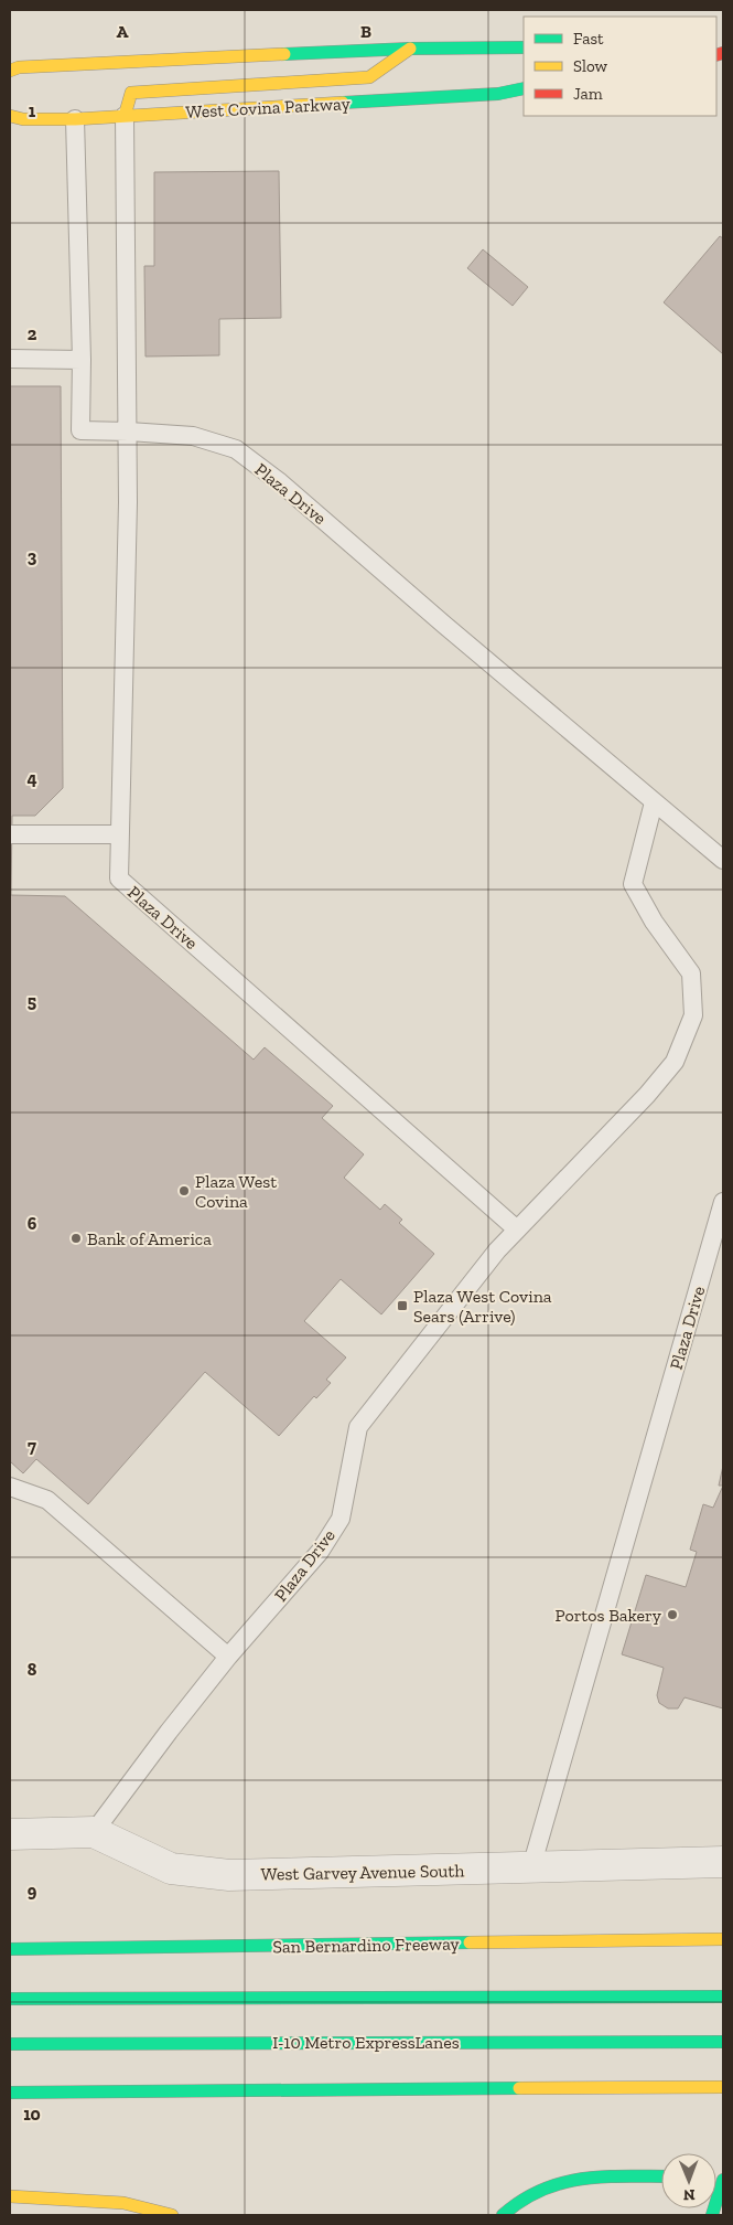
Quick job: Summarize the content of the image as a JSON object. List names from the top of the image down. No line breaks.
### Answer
{"streets":{"main road":["West Covina Parkway","San Bernardino Freeway","I-10 Metro ExpressLanes"],"street":["West Garvey Avenue South"],"lane":["Plaza Drive"]},"crossings":[["West Covina Parkway","Plaza Drive"],["Plaza Drive","West Garvey Avenue South"]],"places":{"other":["Plaza West Covina","Bank of America","Portos Bakery"],"transit":["Plaza West Covina Sears (Arrive)"]},"legend":["Fast","Slow","Jam"],"north":"bottom","grid":{"columns":["A","B"],"rows":["1","2","3","4","5","6","7","8","9","10"]}}
